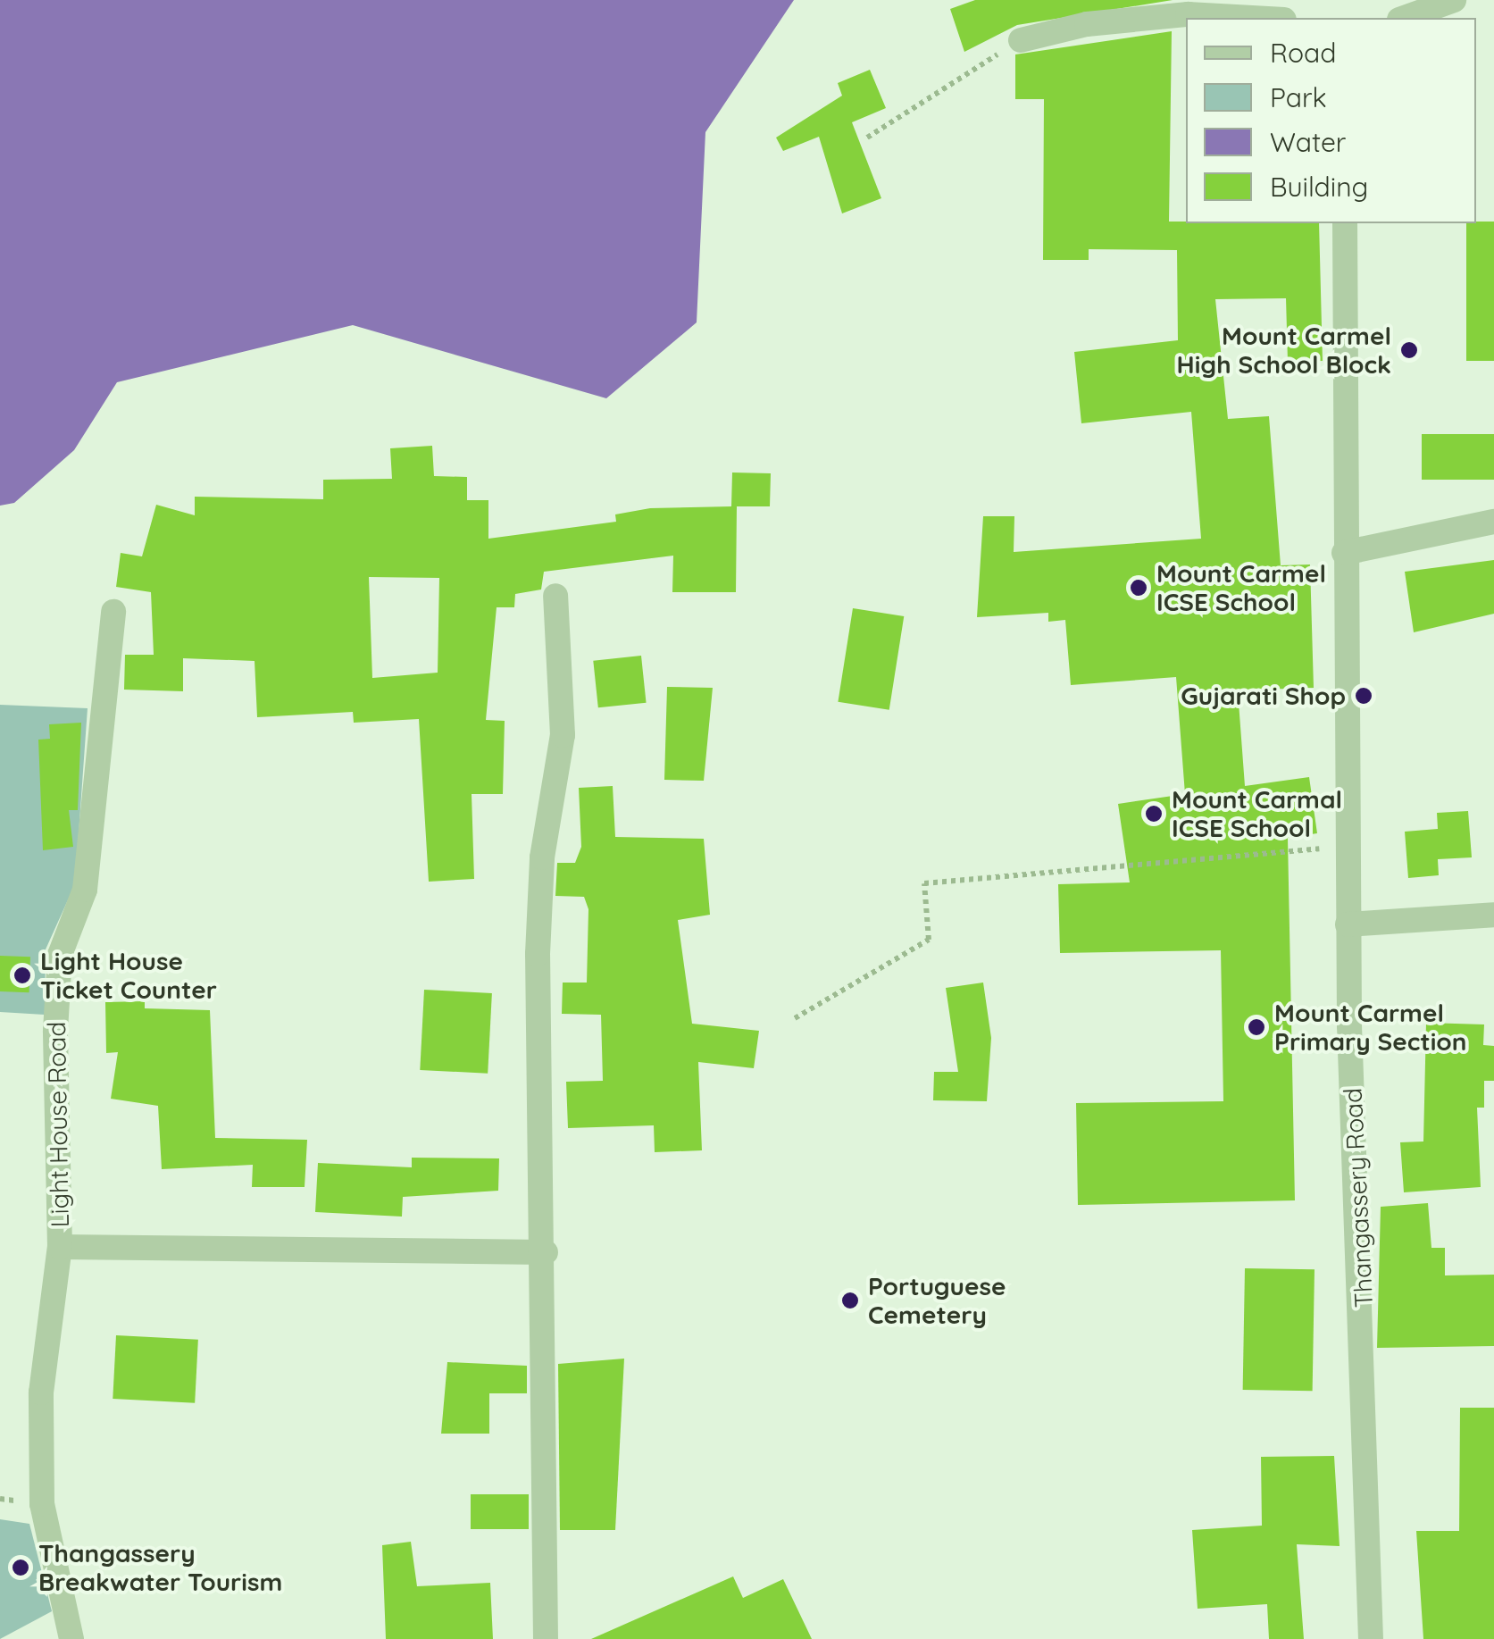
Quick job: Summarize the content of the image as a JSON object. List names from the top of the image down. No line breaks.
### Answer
{"streets":{"street":["Light House Road","Thangassery Road"]},"places":["Mount Carmel High School Block","Mount Carmel ICSE School","Gujarati Shop","Mount Carmal ICSE School","Light House Ticket Counter","Mount Carmel Primary Section","Portuguese Cemetery","Thangassery Breakwater Tourism"],"legend":["Road","Park","Water","Building"]}
